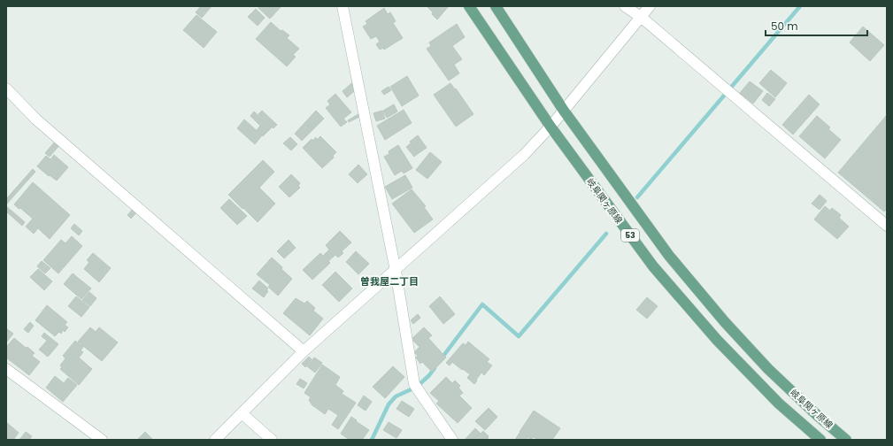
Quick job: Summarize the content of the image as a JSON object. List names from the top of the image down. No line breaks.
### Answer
{"streets":{"main road":["岐阜関ヶ原線","53"]},"districts":["曽我屋二丁目"],"scale_bar":"50 m"}
